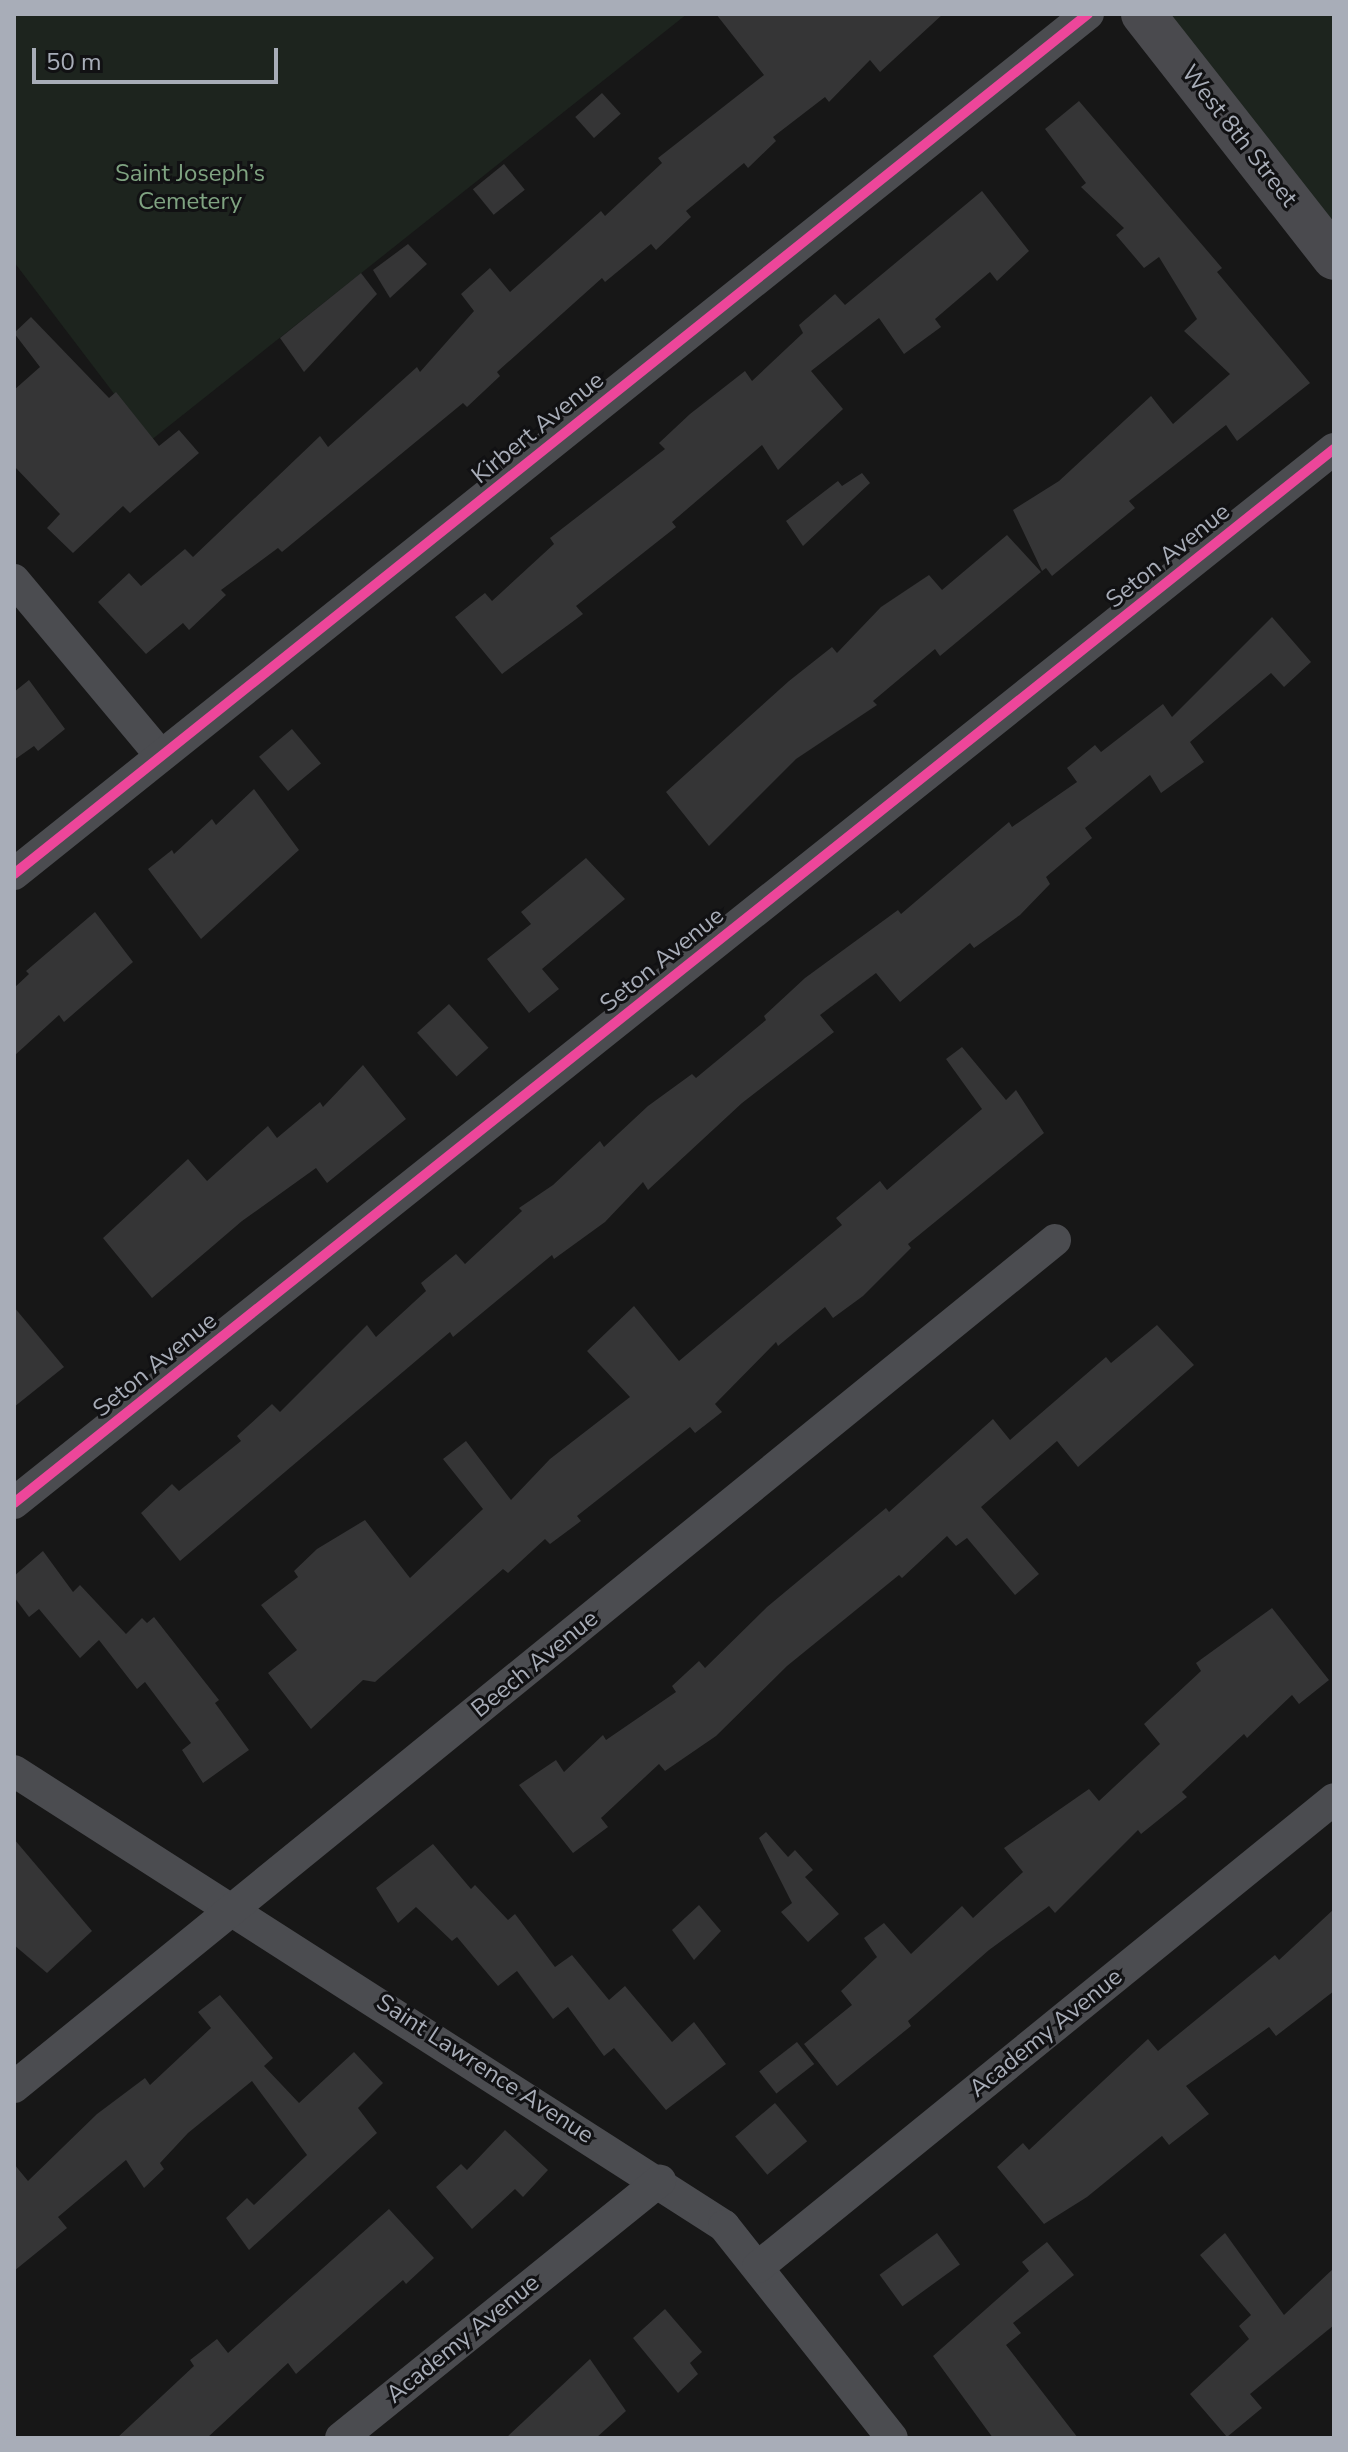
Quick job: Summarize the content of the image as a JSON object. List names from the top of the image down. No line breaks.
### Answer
{"streets":{"street":["West 8th Street","Kirbert Avenue","Seton Avenue","Beech Avenue","Academy Avenue","Saint Lawrence Avenue"]},"crossings":[["Beech Avenue","Saint Lawrence Avenue"],["Academy Avenue","Saint Lawrence Avenue"]],"parks":["Saint Joseph’s Cemetery"],"scale_bar":"50 m"}
